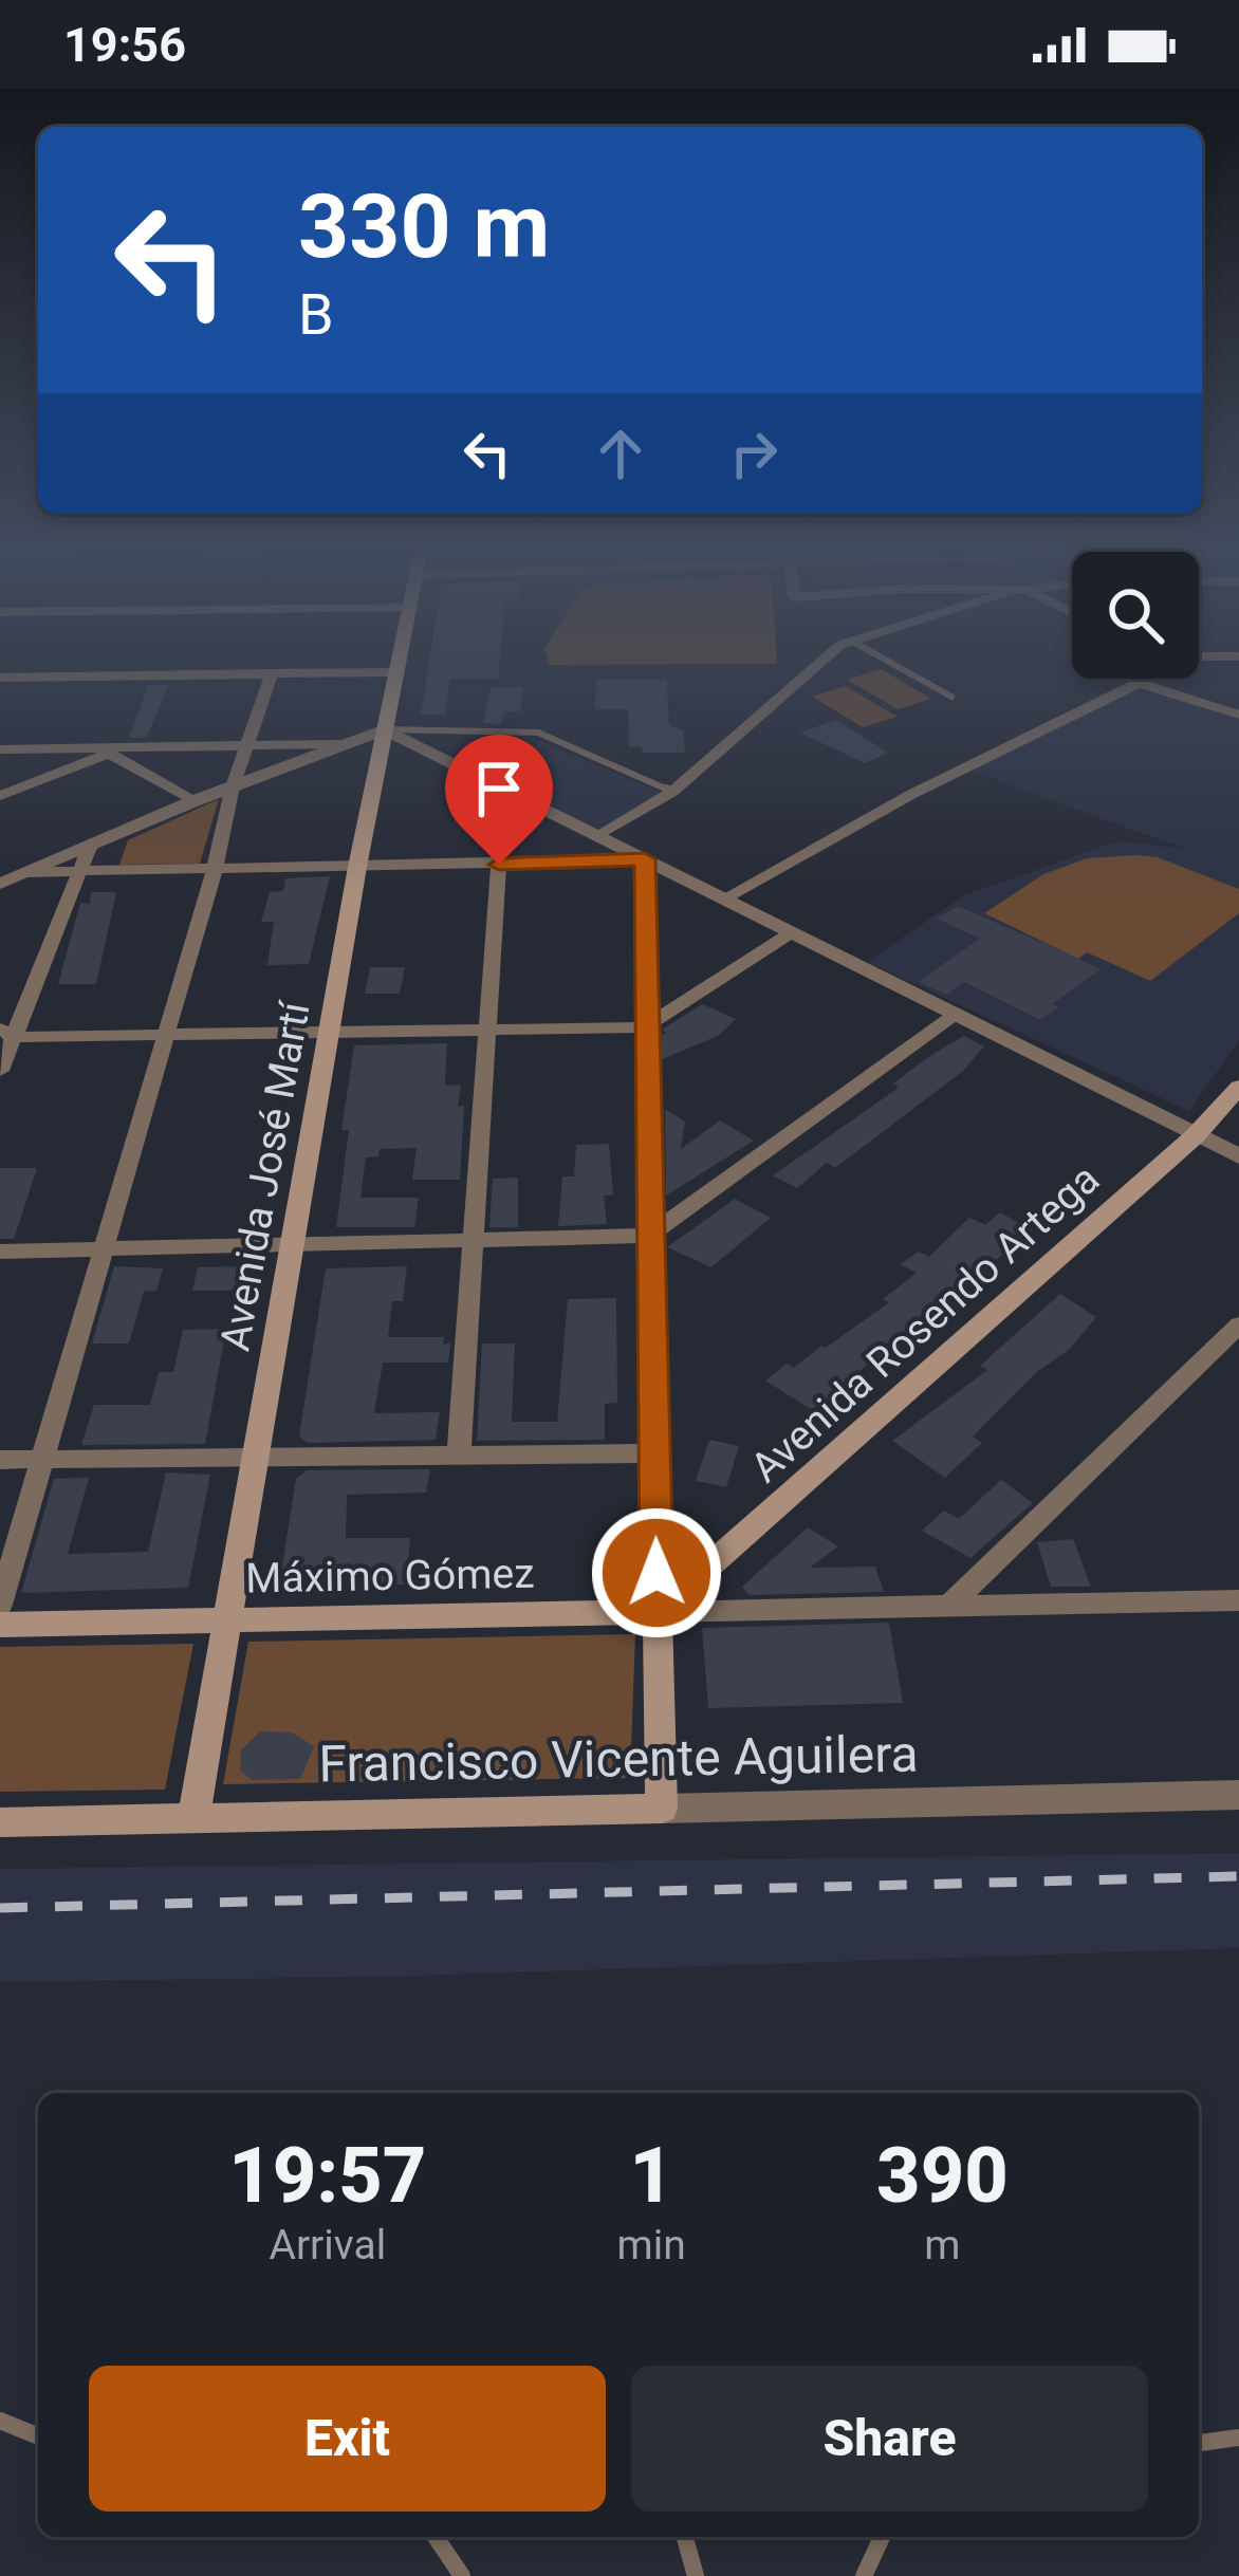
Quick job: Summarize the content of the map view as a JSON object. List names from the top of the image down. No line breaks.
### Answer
{"streets":{"main road":["Avenida José Martí","Avenida Rosendo Artega","Máximo Gómez","Francisco Vicente Aguilera"]},"crossings":[["Avenida José Martí","Máximo Gómez"],["Avenida José Martí","Francisco Vicente Aguilera"],["Avenida Rosendo Artega","Máximo Gómez"]],"page":{"status":"19:56","turn":["330 m","B"],"eta":["19:57","Arrival","1","min","390","m"],"buttons":["Exit","Share"]}}
